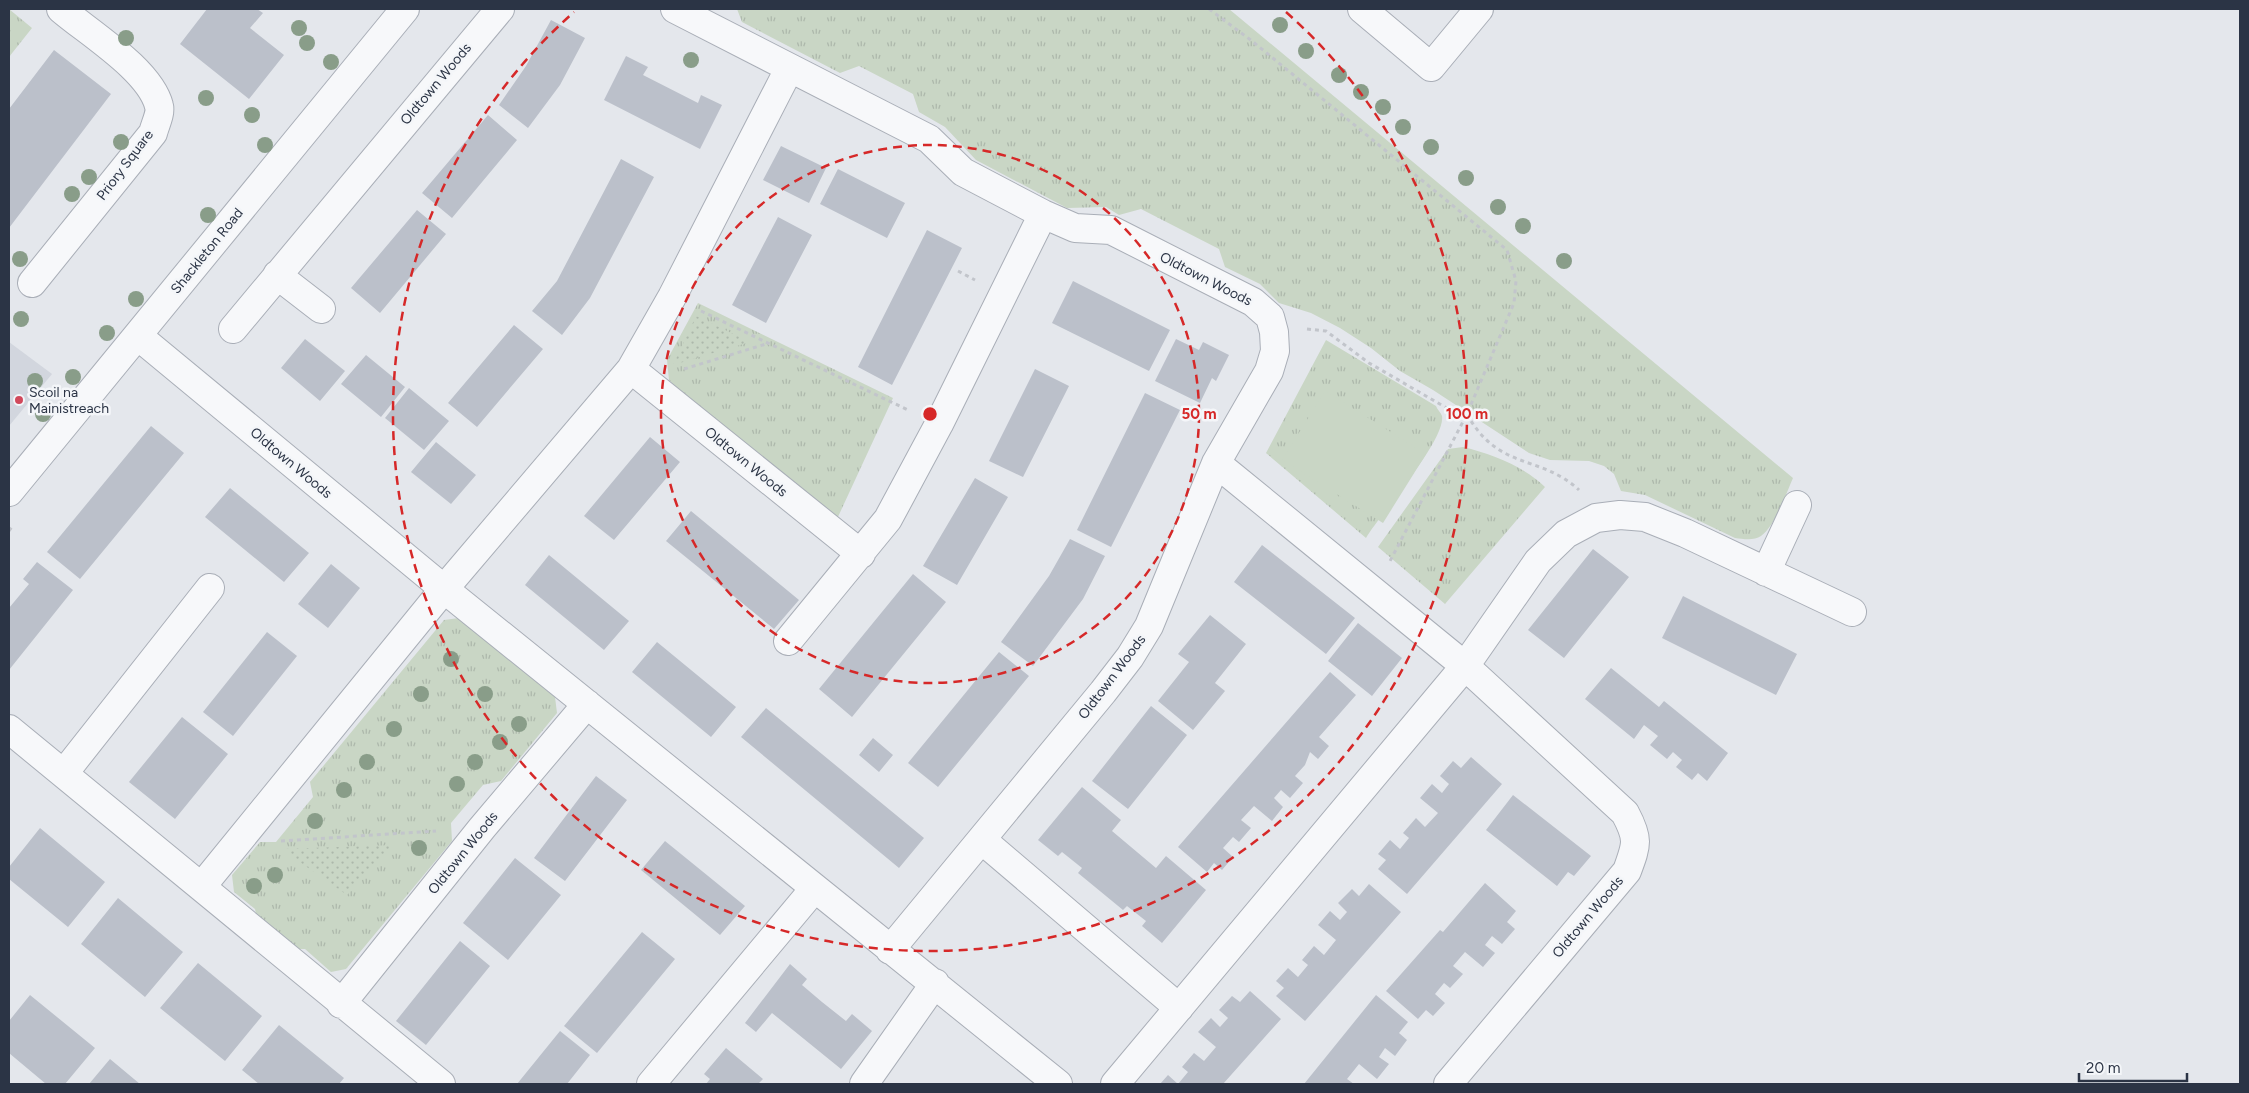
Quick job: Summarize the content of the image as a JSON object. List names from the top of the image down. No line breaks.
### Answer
{"streets":{"street":["Oldtown Woods","Priory Square","Shackleton Road"]},"crossings":[["Oldtown Woods","Shackleton Road"]],"places":["Scoil na Mainistreach"],"scale_bar":"20 m","rings":["50 m","100 m"]}
